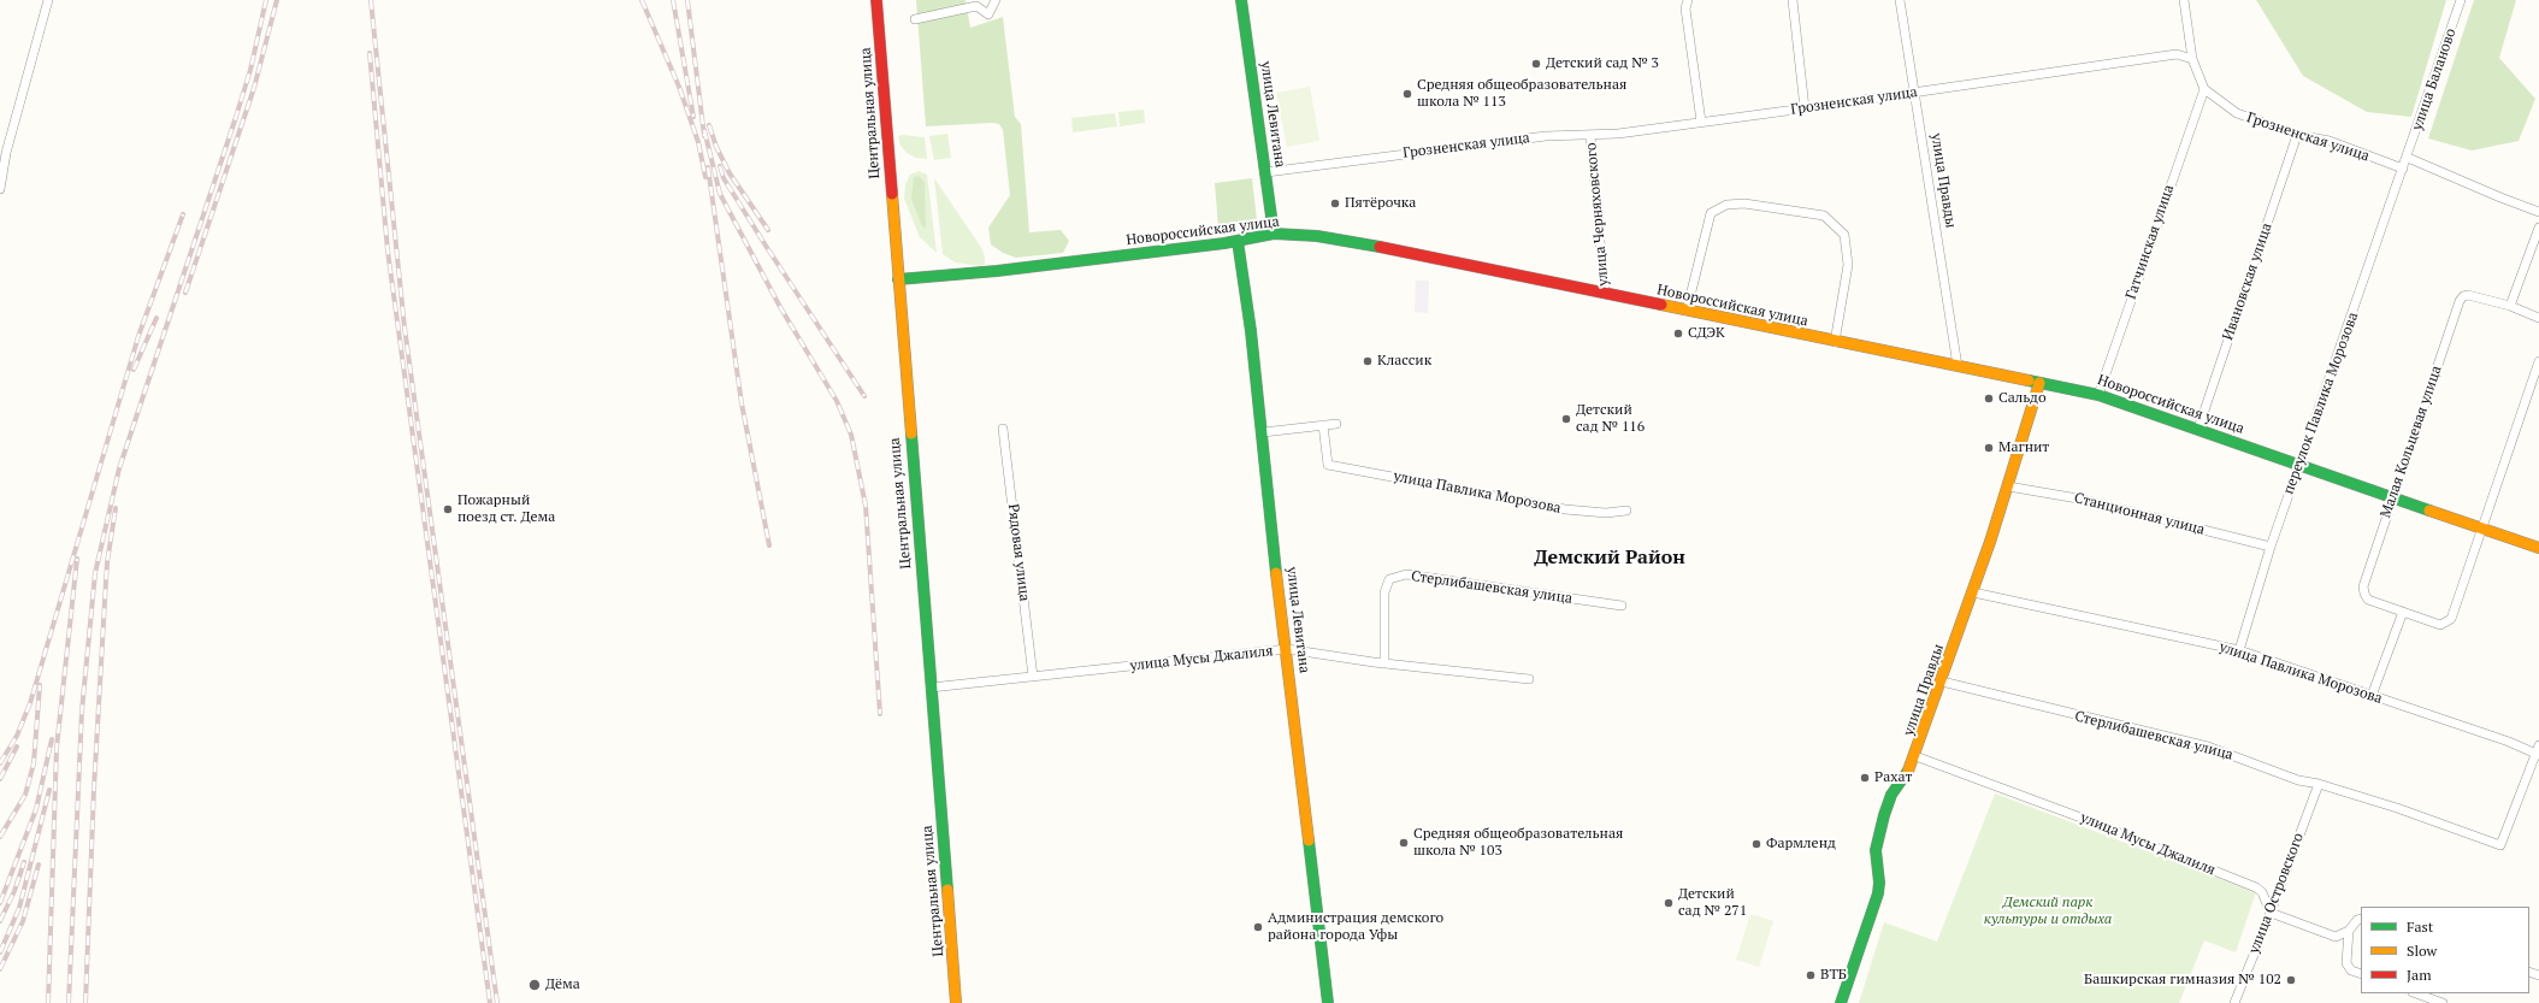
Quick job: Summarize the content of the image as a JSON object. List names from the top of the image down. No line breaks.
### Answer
{"streets":{"main road":["Центральная улица","улица Левитана","улица Правды","Новороссийская улица"],"street":["улица Баланово","Грозненская улица","улица Черняховского","Гатчинская улица","Ивановская улица","переулок Павлика Морозова","Малая Кольцевая улица","улица Павлика Морозова","Станционная улица","Рядовая улица","Стерлибашевская улица","улица Мусы Джалиля","улица Островского"]},"crossings":[["улица Баланово","переулок Павлика Морозова"],["Грозненская улица","улица Левитана"],["Грозненская улица","улица Правды"],["Грозненская улица","улица Черняховского"],["Грозненская улица","Гатчинская улица"],["Грозненская улица","Ивановская улица"],["Грозненская улица","переулок Павлика Морозова"],["Центральная улица","Новороссийская улица"],["Центральная улица","улица Мусы Джалиля"],["улица Левитана","Новороссийская улица"],["улица Левитана","улица Мусы Джалиля"],["улица Правды","Новороссийская улица"],["улица Правды","улица Павлика Морозова"],["улица Правды","Станционная улица"],["улица Правды","Стерлибашевская улица"],["улица Правды","улица Мусы Джалиля"],["улица Черняховского","Новороссийская улица"],["Новороссийская улица","Гатчинская улица"],["Новороссийская улица","Ивановская улица"],["Новороссийская улица","переулок Павлика Морозова"],["Новороссийская улица","Малая Кольцевая улица"],["переулок Павлика Морозова","улица Павлика Морозова"],["переулок Павлика Морозова","Станционная улица"],["улица Павлика Морозова","Стерлибашевская улица"],["Рядовая улица","улица Мусы Джалиля"],["Стерлибашевская улица","улица Мусы Джалиля"],["Стерлибашевская улица","улица Островского"],["улица Мусы Джалиля","улица Островского"]],"districts":["Демский Район"],"parks":["Демский парк культуры и отдыха"],"places":["Детский сад № 3","Средняя общеобразовательная школа № 113","Пятёрочка","СДЭК","Классик","Сальдо","Детский сад № 116","Магнит","Пожарный поезд ст. Дема","Рахат","Средняя общеобразовательная школа № 103","Фармленд","Детский сад № 271","Администрация демского района города Уфы","ВТБ","Башкирская гимназия № 102","Дёма"],"legend":["Fast","Slow","Jam"]}
